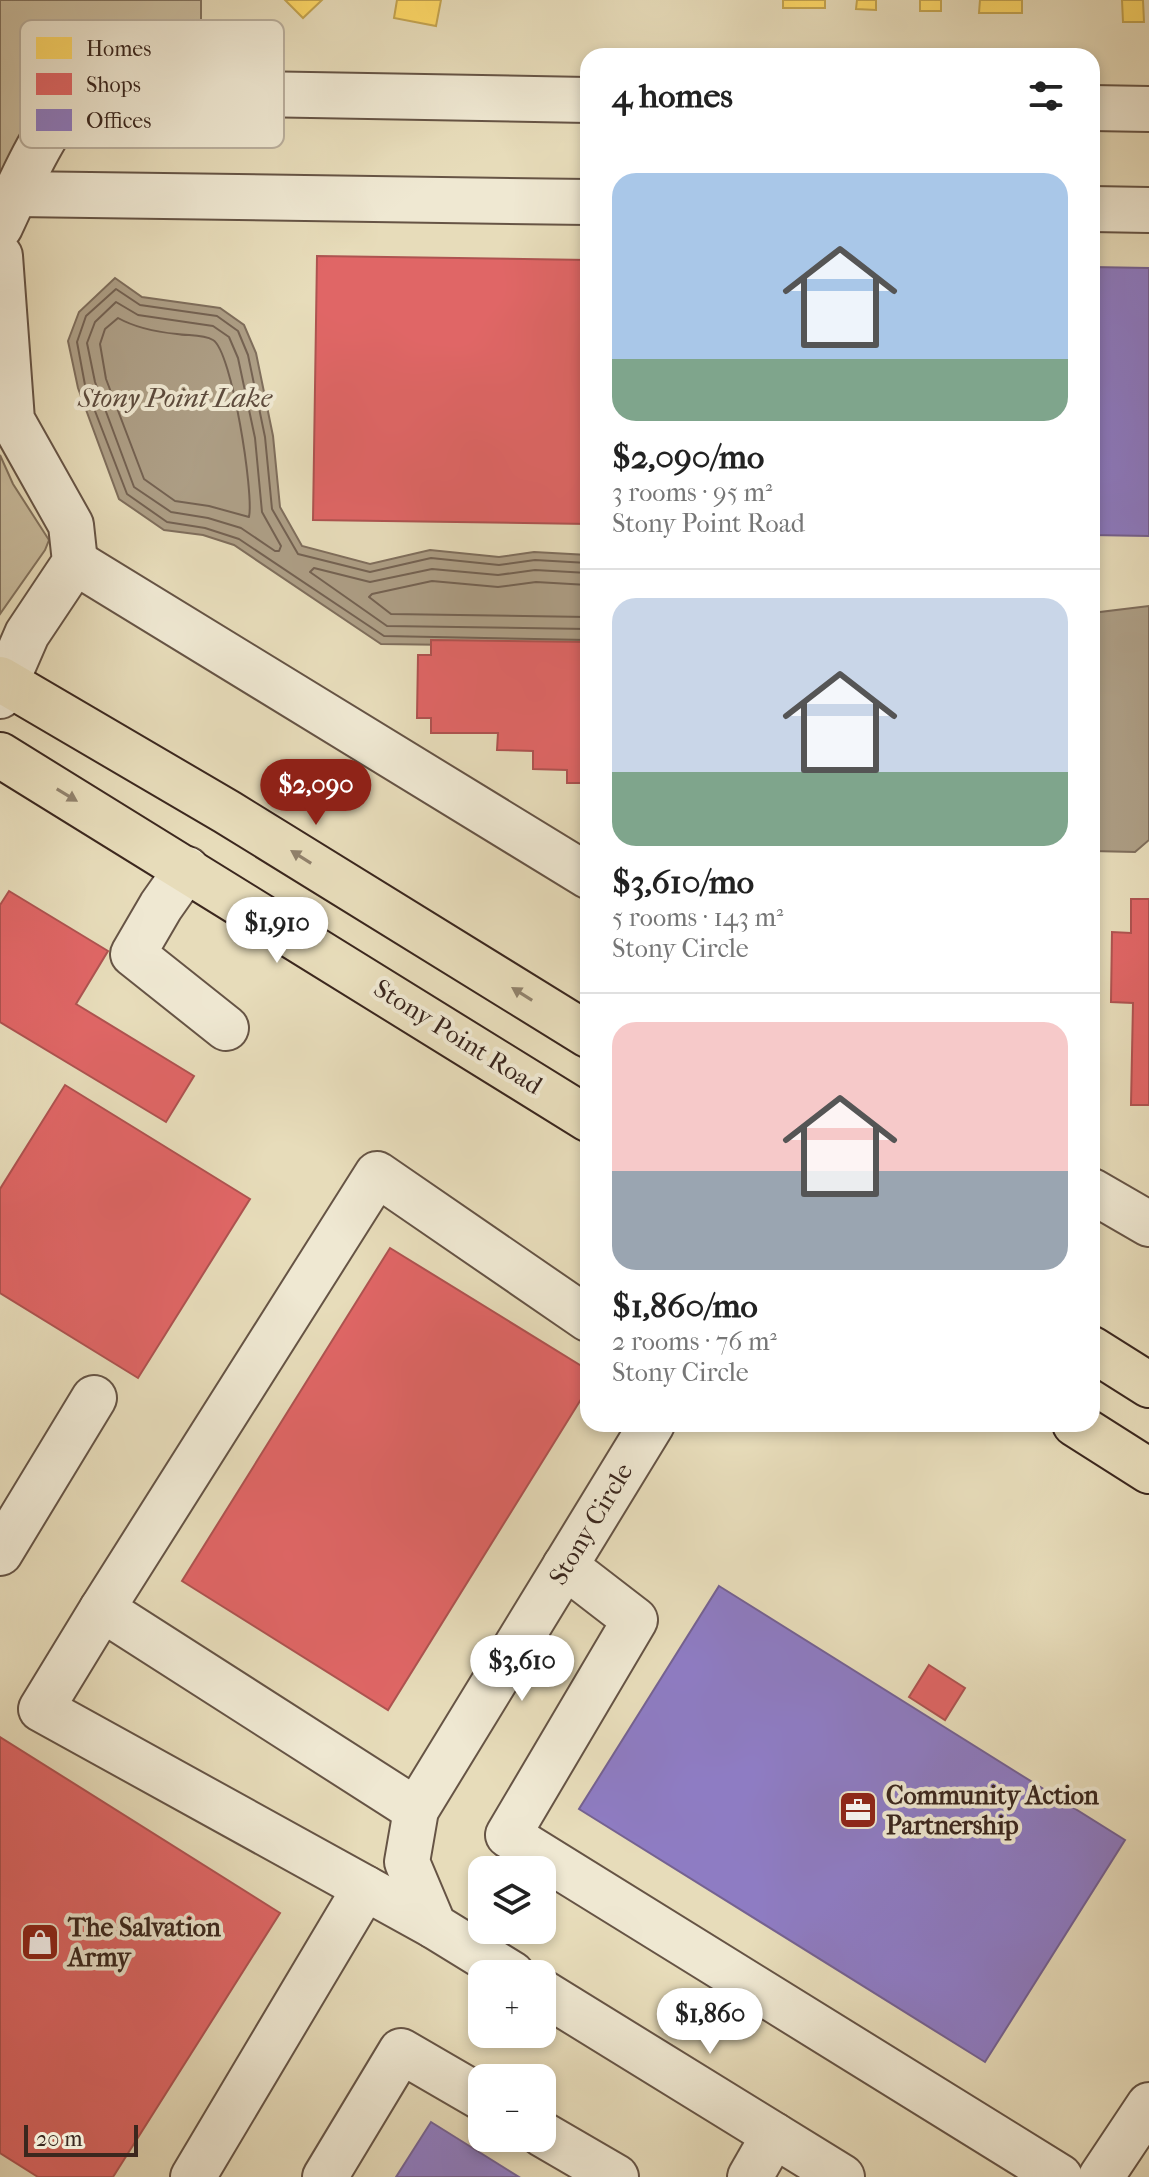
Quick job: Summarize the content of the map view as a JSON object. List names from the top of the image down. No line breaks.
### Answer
{"streets":{"main road":["Stony Point Road"],"street":["Stony Circle"]},"water":["Stony Point Lake"],"places":{"office":["Community Action Partnership"],"shop":["The Salvation Army"]},"legend":["Homes","Shops","Offices"],"scale_bar":"20 m","page":{"heading":"4 homes","list":[{"name":"$2,090/mo","note":"3 rooms · 95 m² · Stony Point Road"},{"name":"$3,610/mo","note":"5 rooms · 143 m² · Stony Circle"},{"name":"$1,860/mo","note":"2 rooms · 76 m² · Stony Circle"}],"price":["$2,090","$1,910","$3,610","$1,860"],"map_buttons":["+","−"],"scale":"20 m"}}
